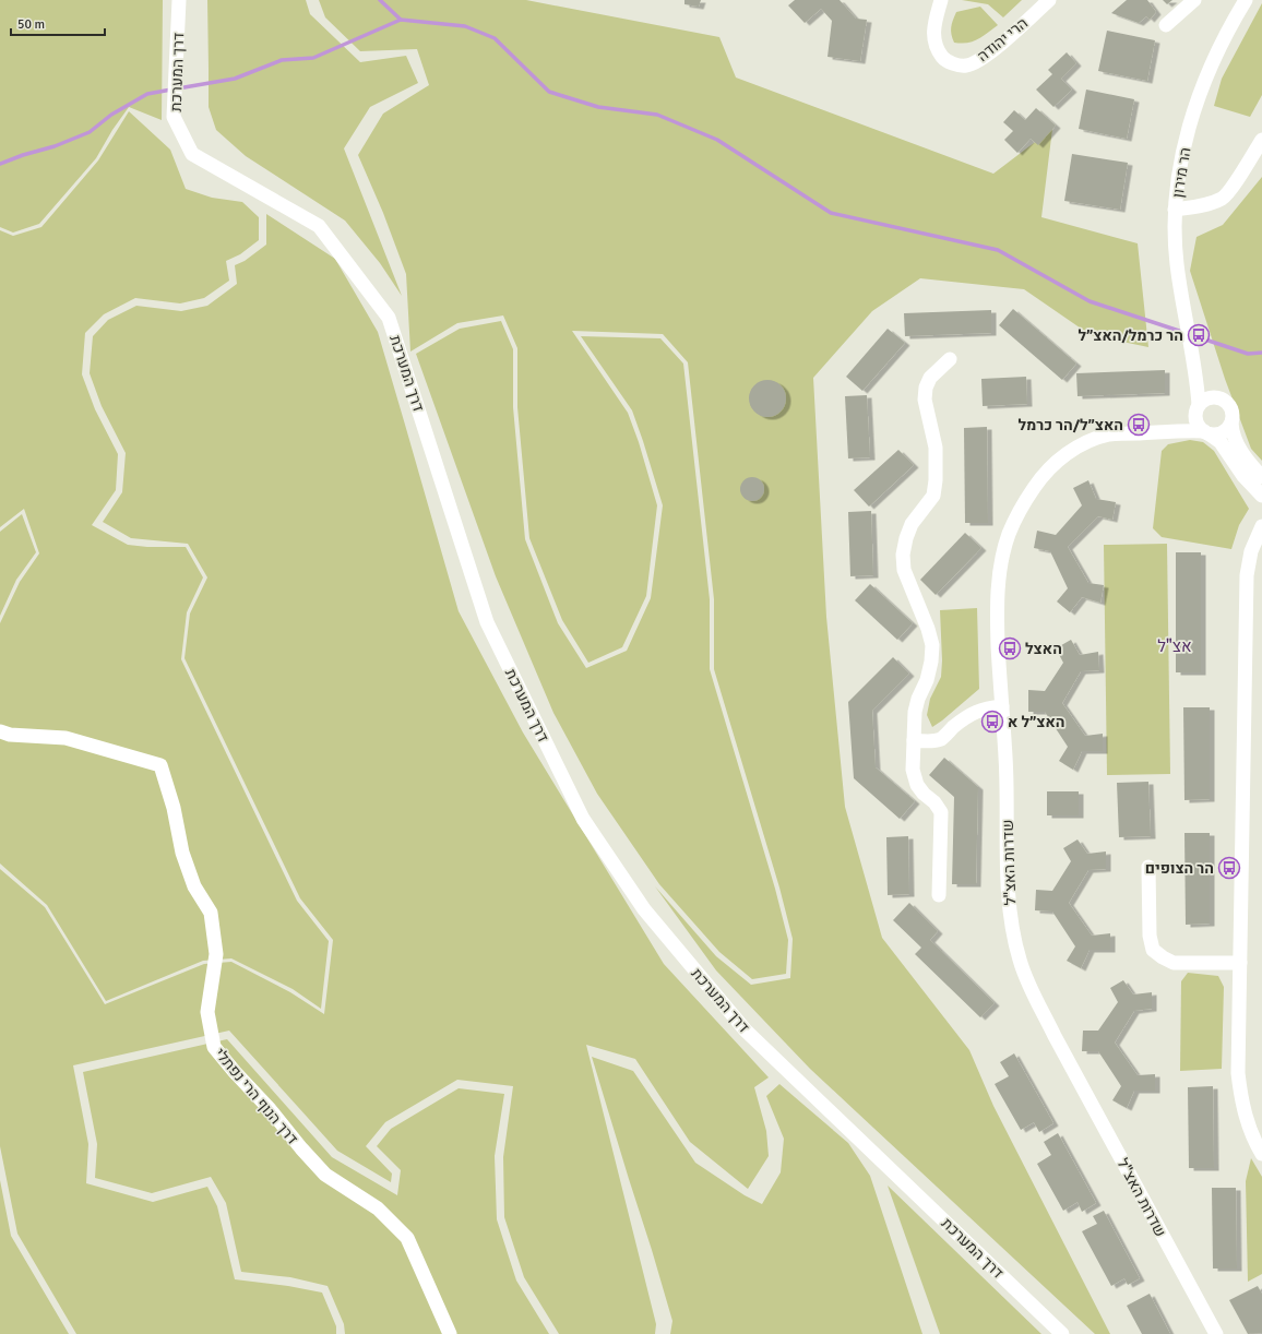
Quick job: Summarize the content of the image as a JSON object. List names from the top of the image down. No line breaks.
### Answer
{"streets":{"street":["הרי יהודה","דרך המערכת","הר מירון","שדרות האצ\"ל","דרך הנוף הרי נפתלי"]},"crossings":[["הר מירון","שדרות האצ\"ל"]],"districts":["אצ\"ל"],"places":{"bus stop":["הר כרמל/האצ״ל","האצ״ל/הר כרמל","האצל","האצ״ל א","הר הצופים"]},"scale_bar":"50 m"}
